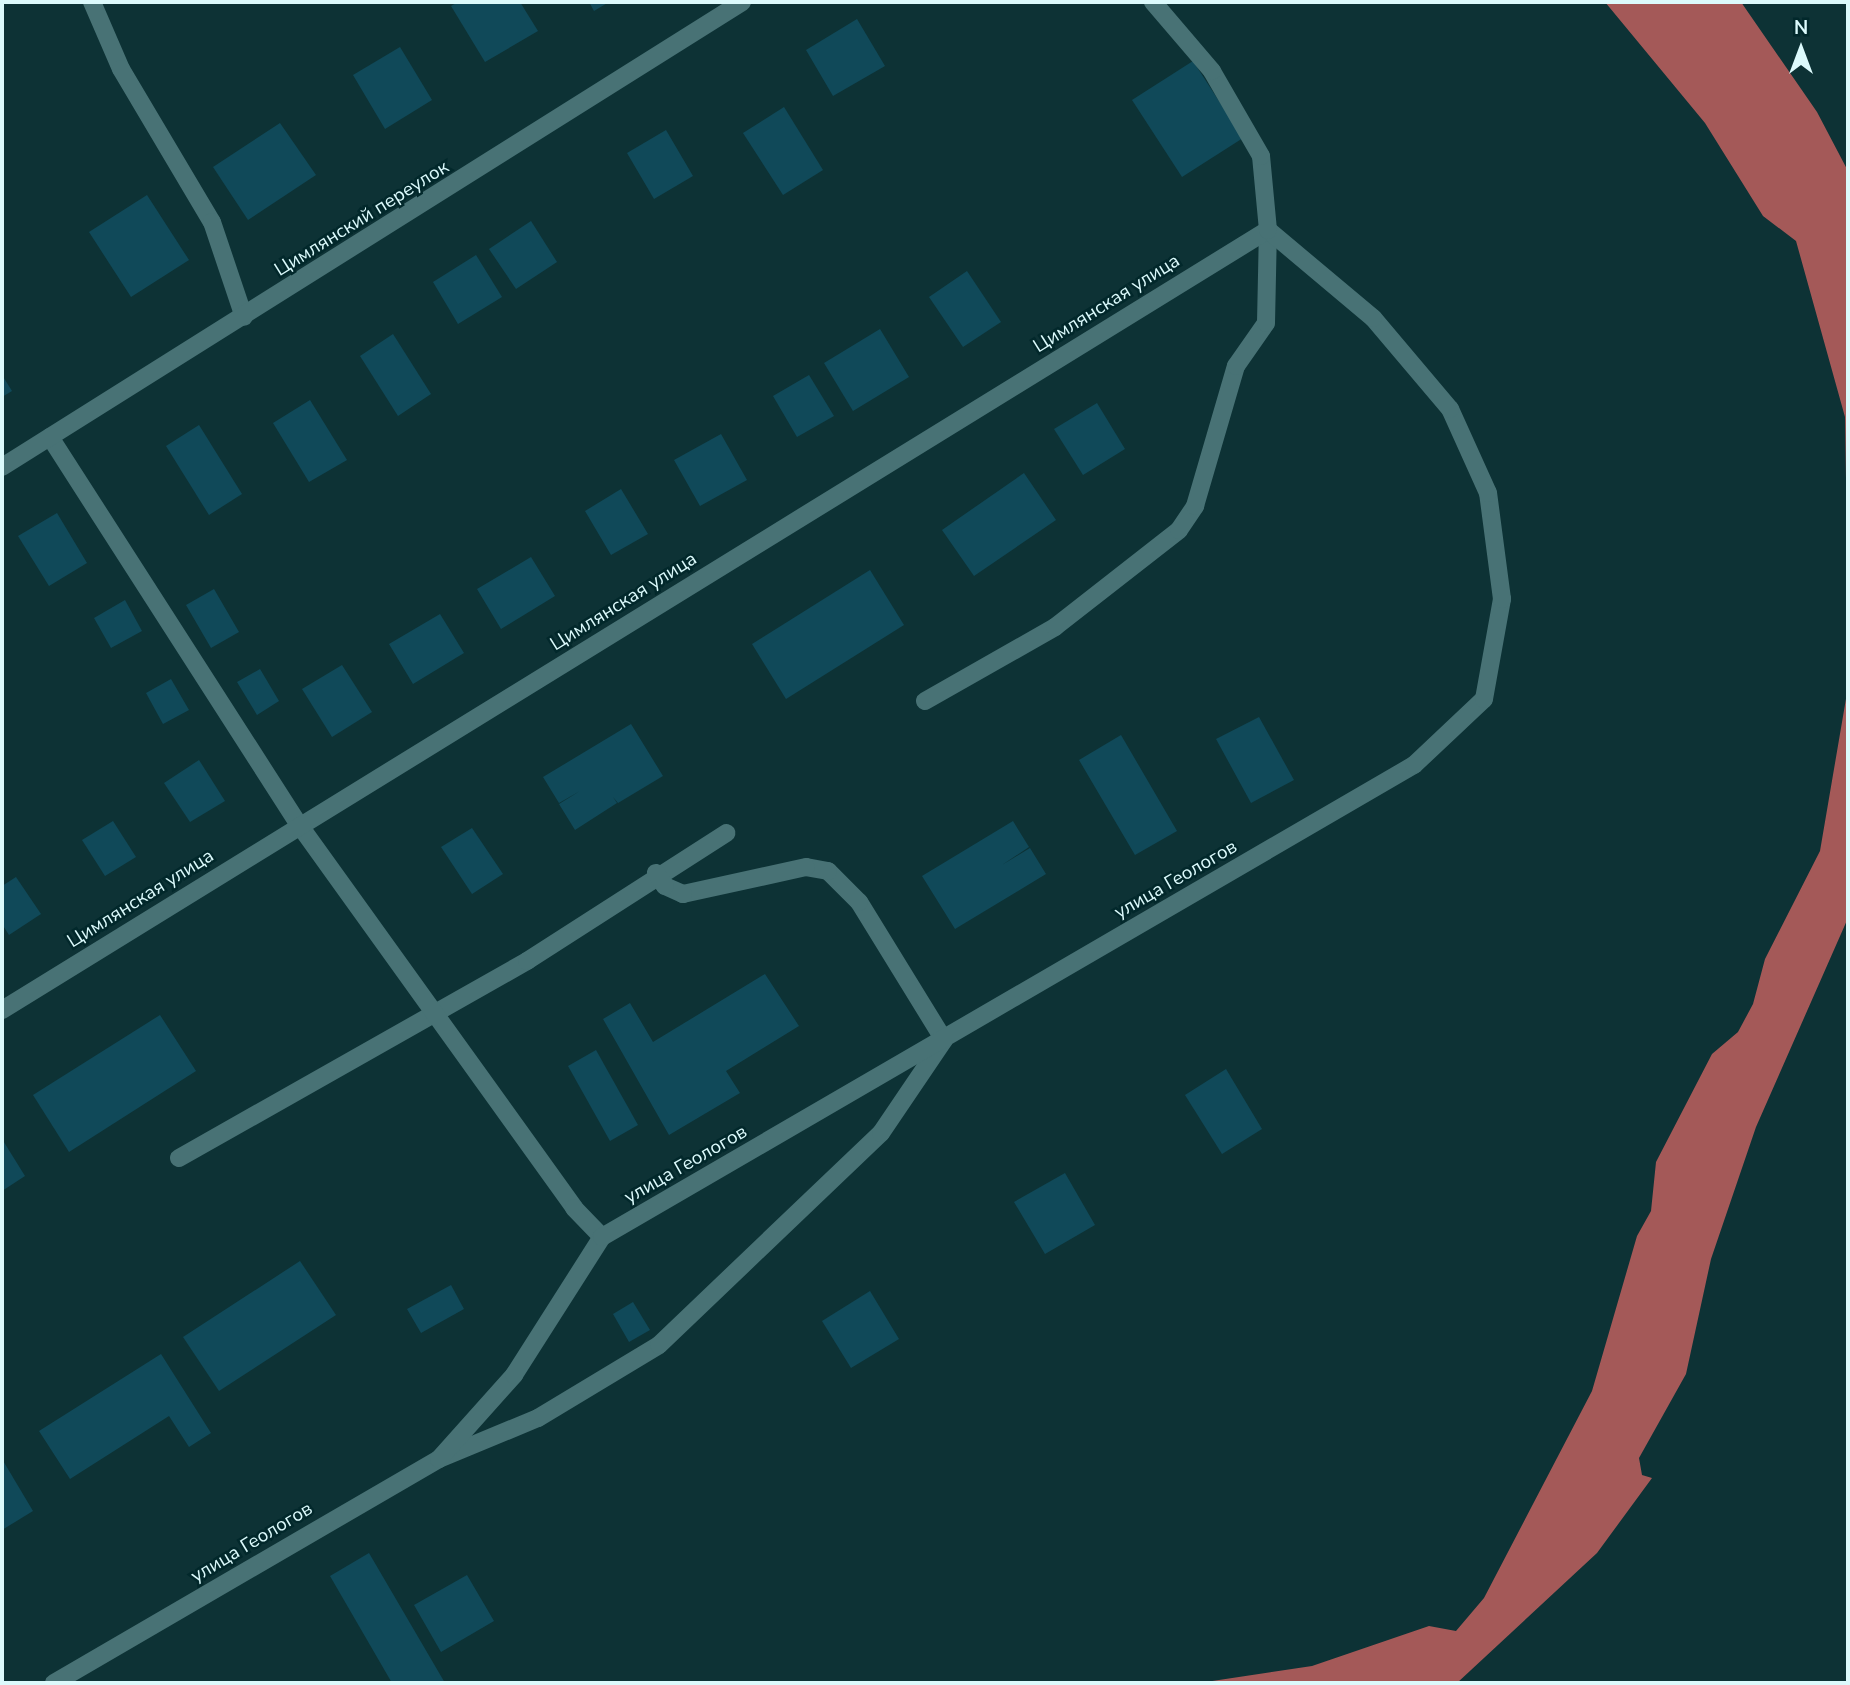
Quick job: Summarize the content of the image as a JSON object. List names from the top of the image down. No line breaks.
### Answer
{"streets":{"street":["Цимлянский переулок","Цимлянская улица","улица Геологов"]},"crossings":[["Цимлянская улица","улица Геологов"]],"north":"top"}
